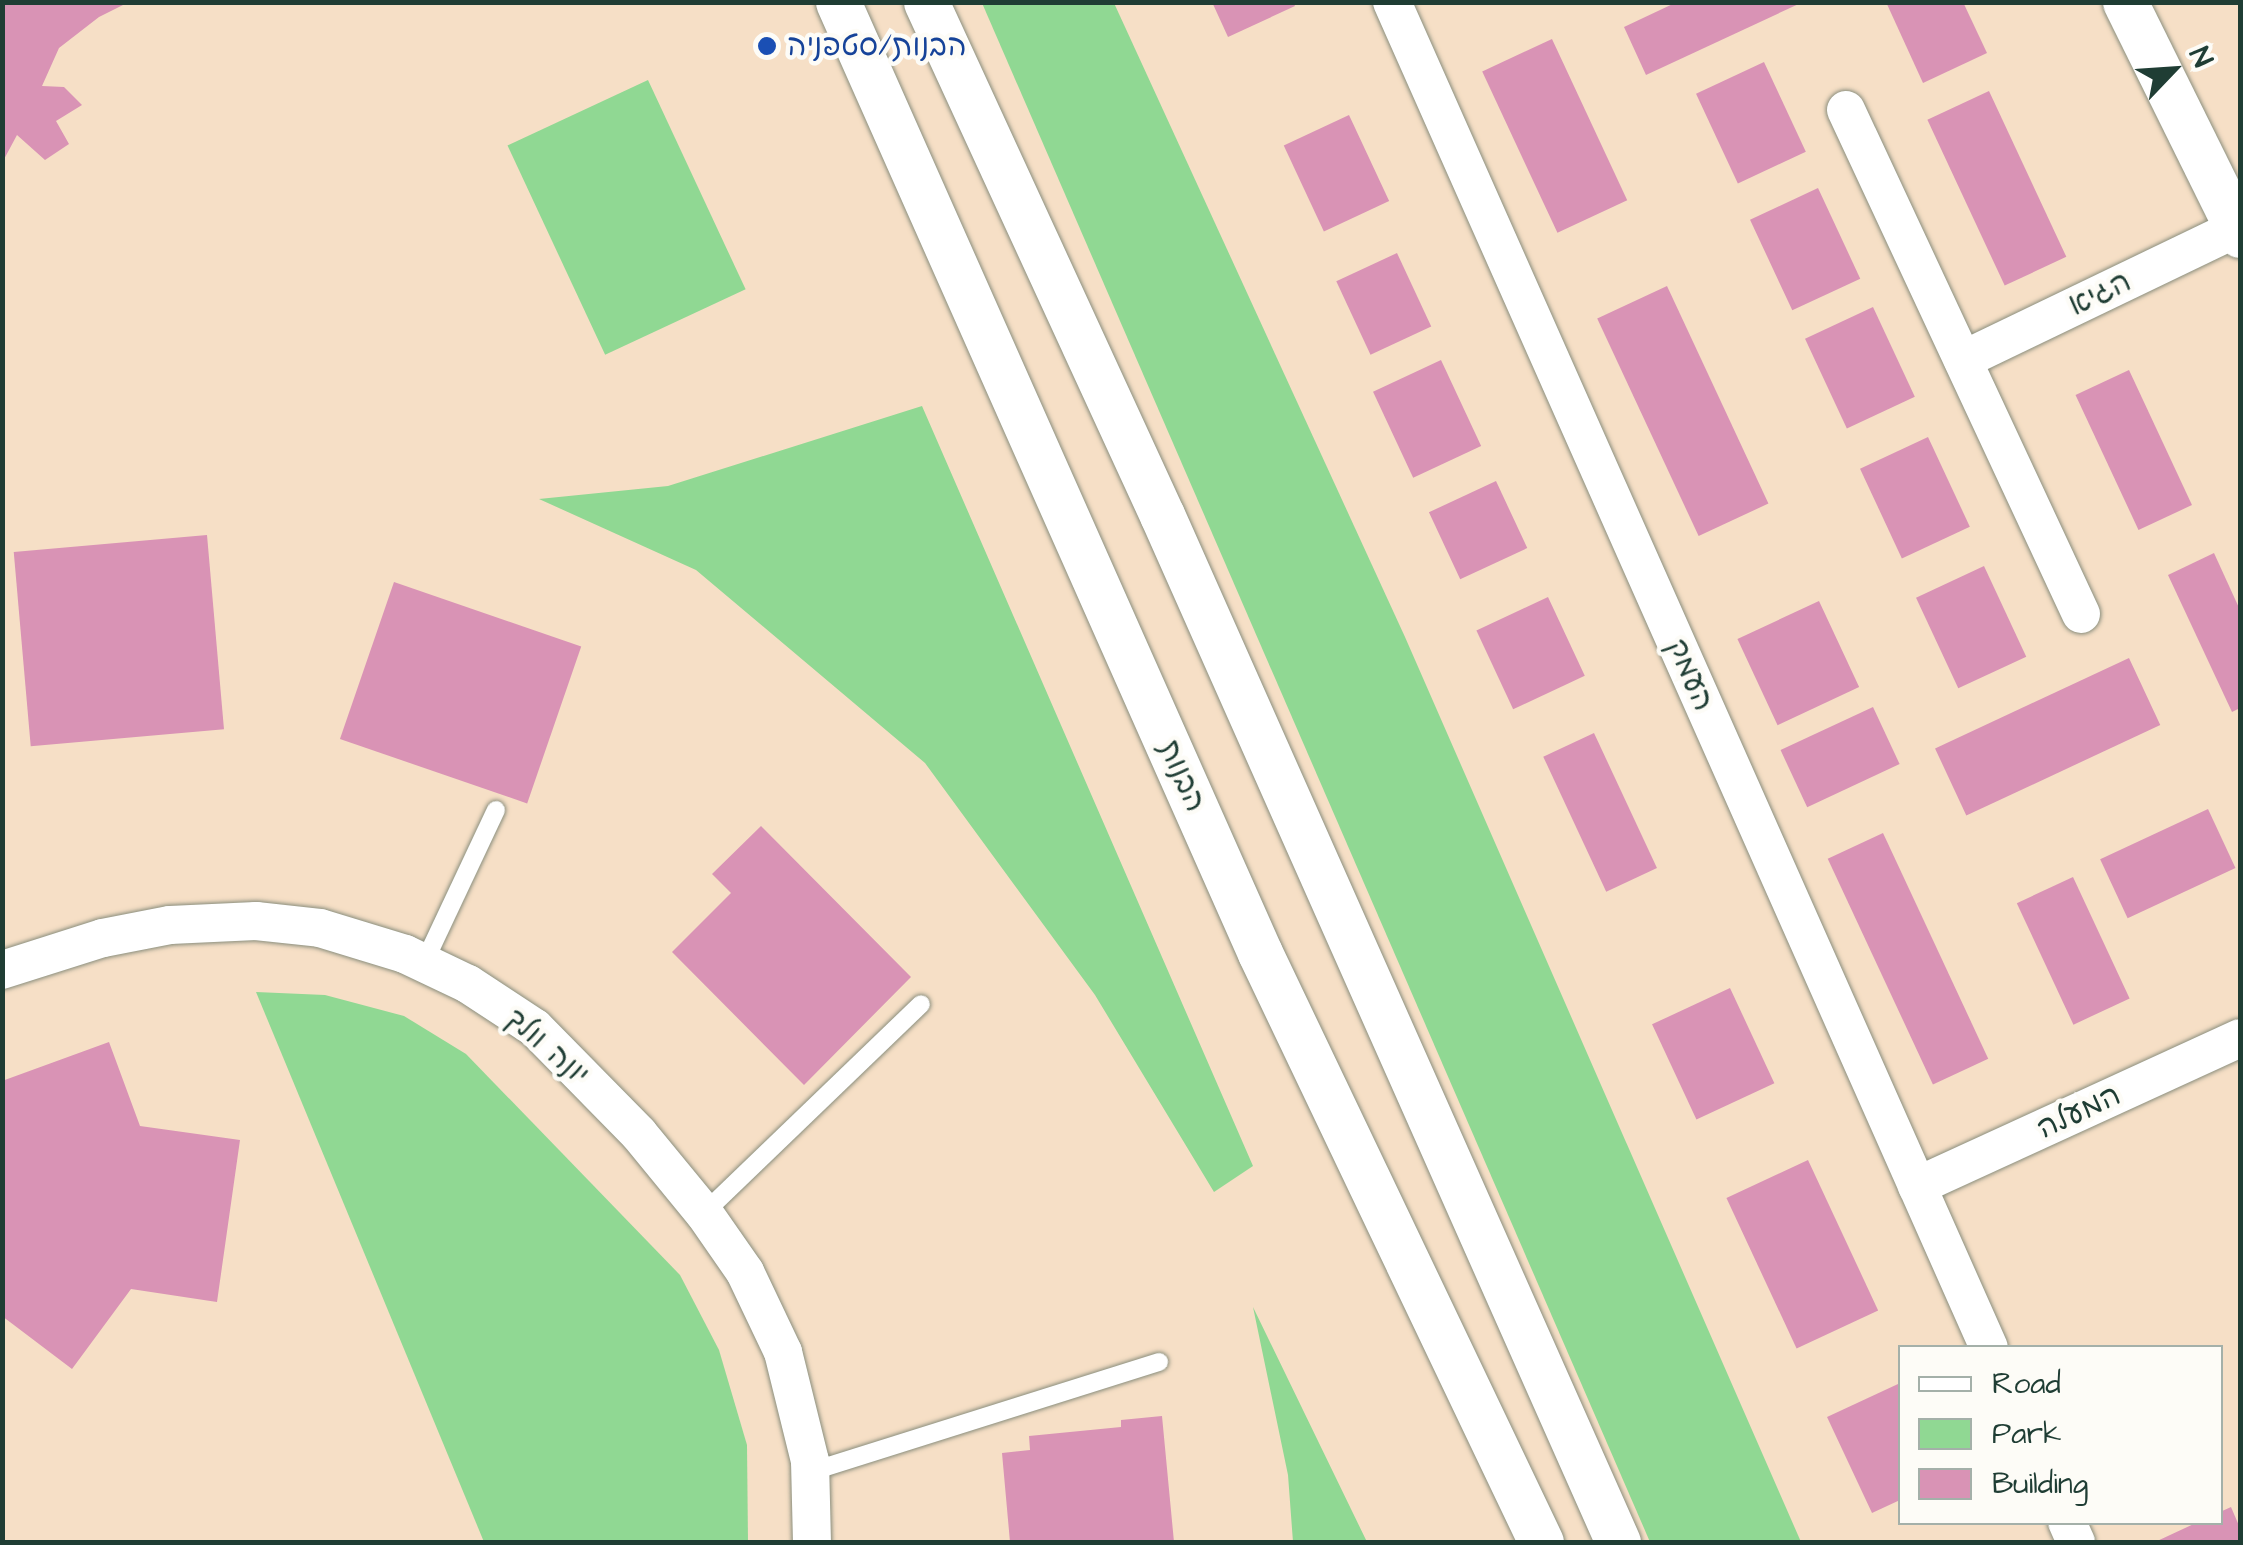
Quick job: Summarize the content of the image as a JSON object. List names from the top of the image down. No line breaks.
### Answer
{"streets":{"street":["הגיא","העמק","הבנות","יונה וולך","המעלה"]},"crossings":[["העמק","המעלה"]],"places":["הבנות/סטפניה"],"legend":["Road","Park","Building"],"north":"top right"}
